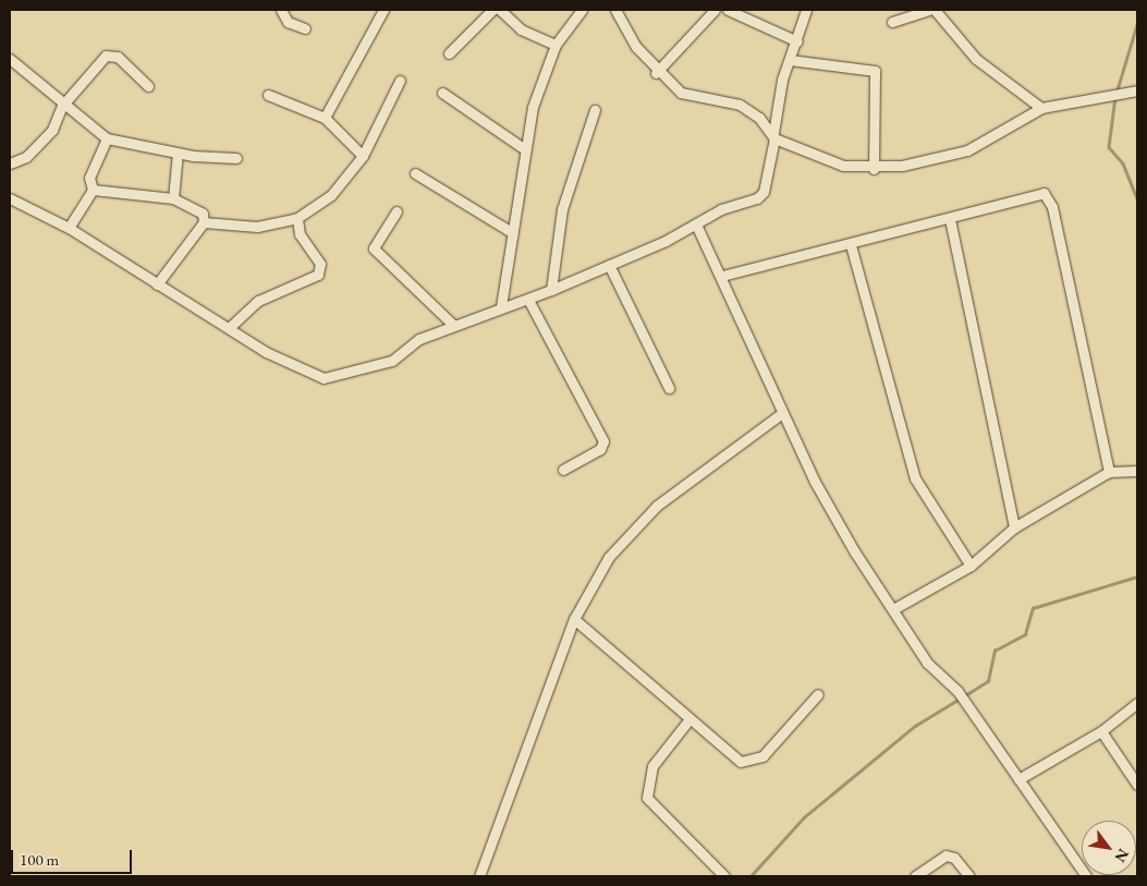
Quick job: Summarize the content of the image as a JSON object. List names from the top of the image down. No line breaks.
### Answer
{"scale_bar":"100 m","north":"bottom right"}
